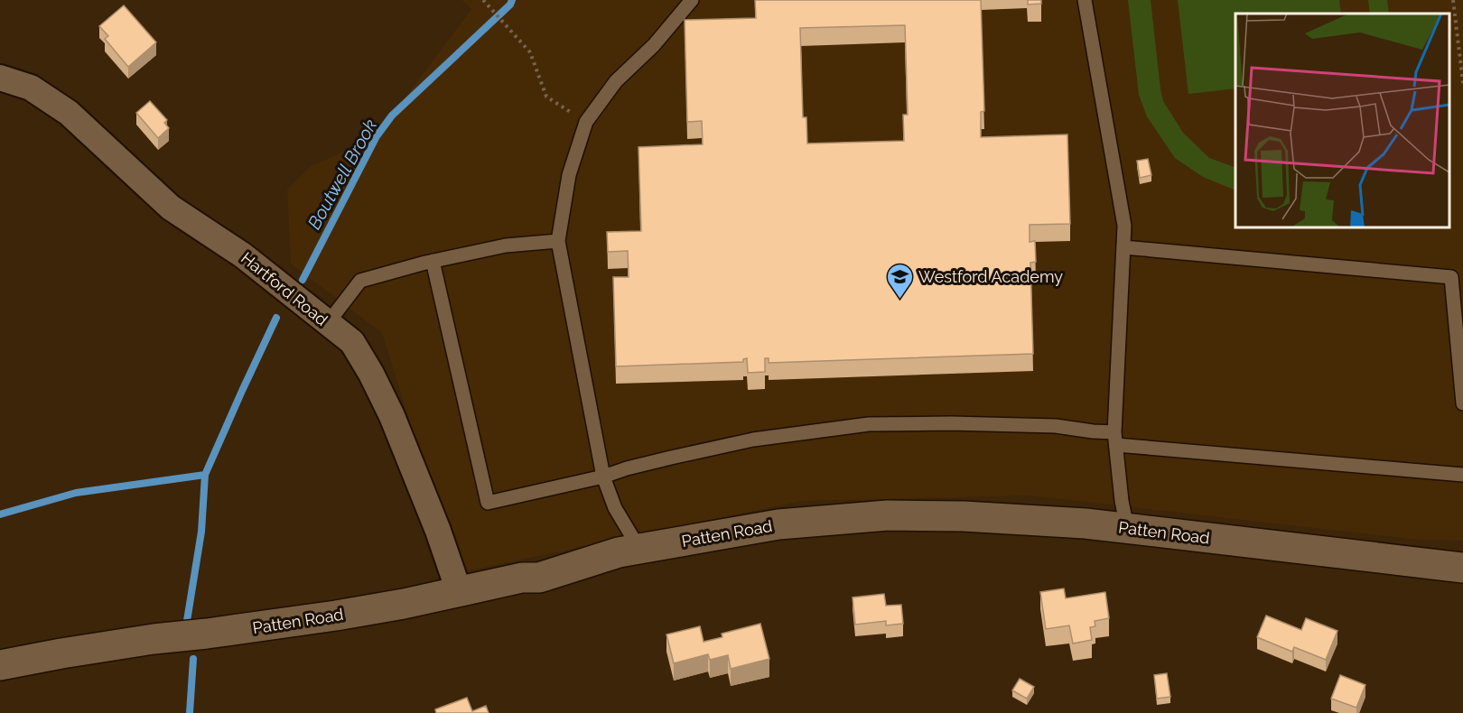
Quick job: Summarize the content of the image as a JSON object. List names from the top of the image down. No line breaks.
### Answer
{"streets":{"street":["Hartford Road","Patten Road"]},"crossings":[["Hartford Road","Patten Road"]],"water":["Boutwell Brook"],"places":{"school or university":["Westford Academy"]}}
